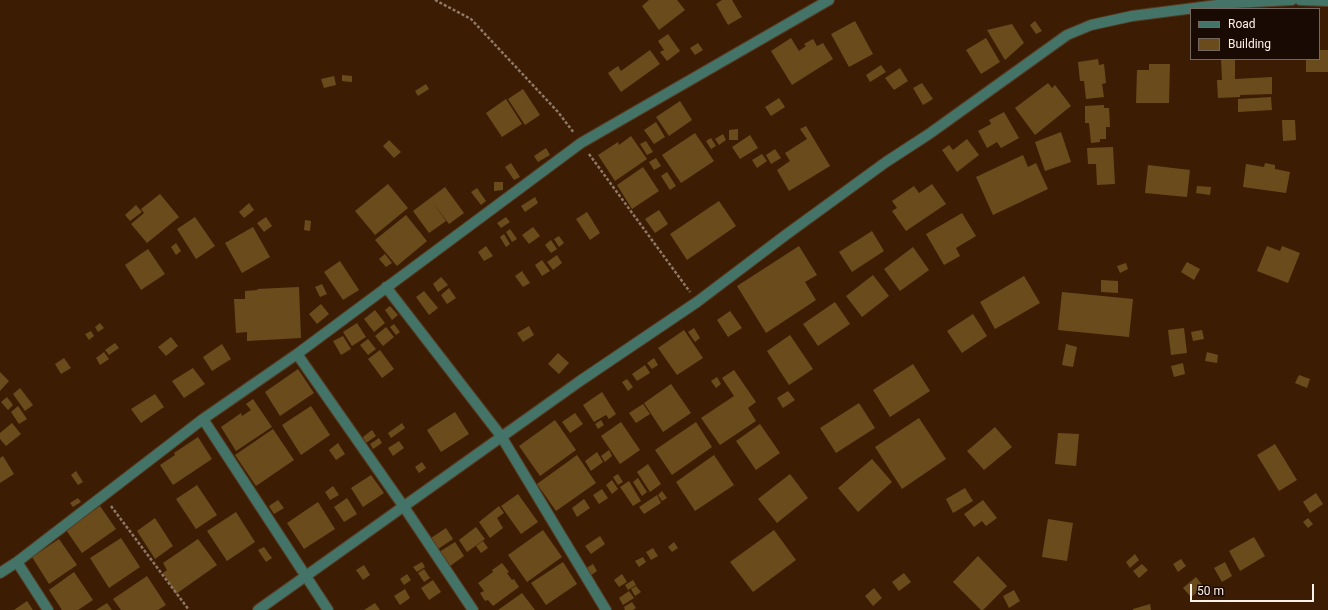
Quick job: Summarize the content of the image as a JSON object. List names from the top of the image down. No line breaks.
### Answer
{"legend":["Road","Building"],"scale_bar":"50 m"}
